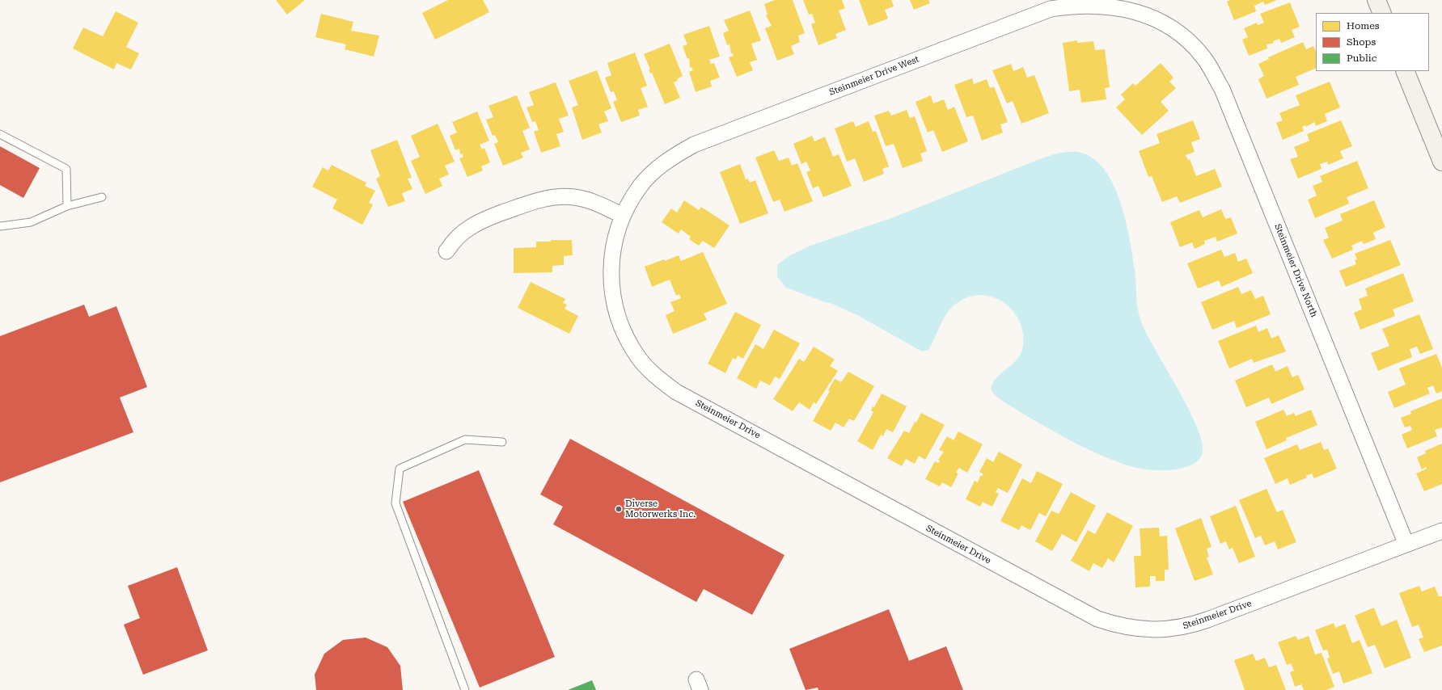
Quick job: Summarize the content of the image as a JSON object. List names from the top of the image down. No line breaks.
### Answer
{"streets":{"street":["Steinmeier Drive West","Steinmeier Drive North","Steinmeier Drive"]},"crossings":[["Steinmeier Drive West","Steinmeier Drive North"],["Steinmeier Drive West","Steinmeier Drive"],["Steinmeier Drive North","Steinmeier Drive"]],"places":["Diverse Motorwerks Inc."],"legend":["Homes","Shops","Public"]}
